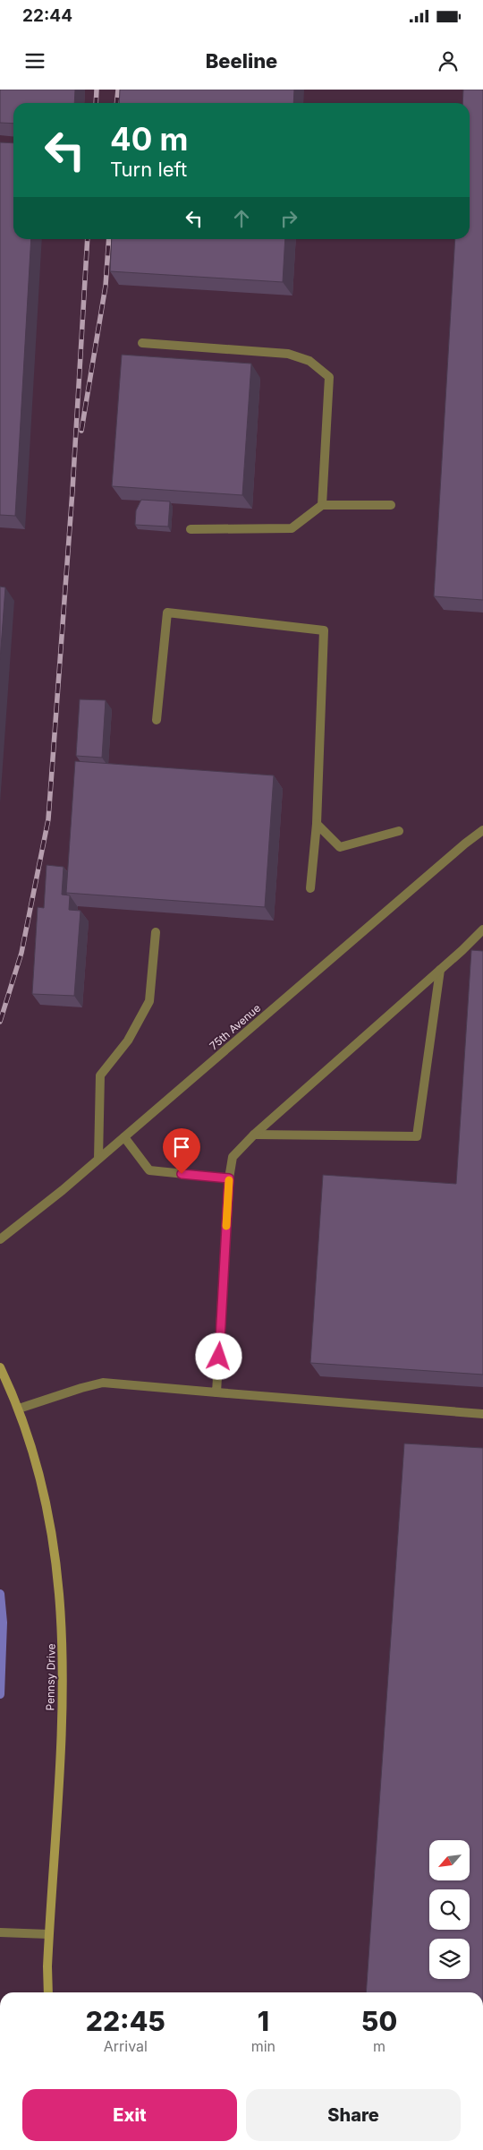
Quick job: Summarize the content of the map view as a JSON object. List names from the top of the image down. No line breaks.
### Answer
{"streets":{"main road":["Pennsy Drive"],"street":["75th Avenue"]},"north":"bottom left","page":{"status":"22:44","header":"Beeline","turn":["40 m","Turn left"],"eta":["22:45","Arrival","1","min","50","m"],"buttons":["Exit","Share"]}}
